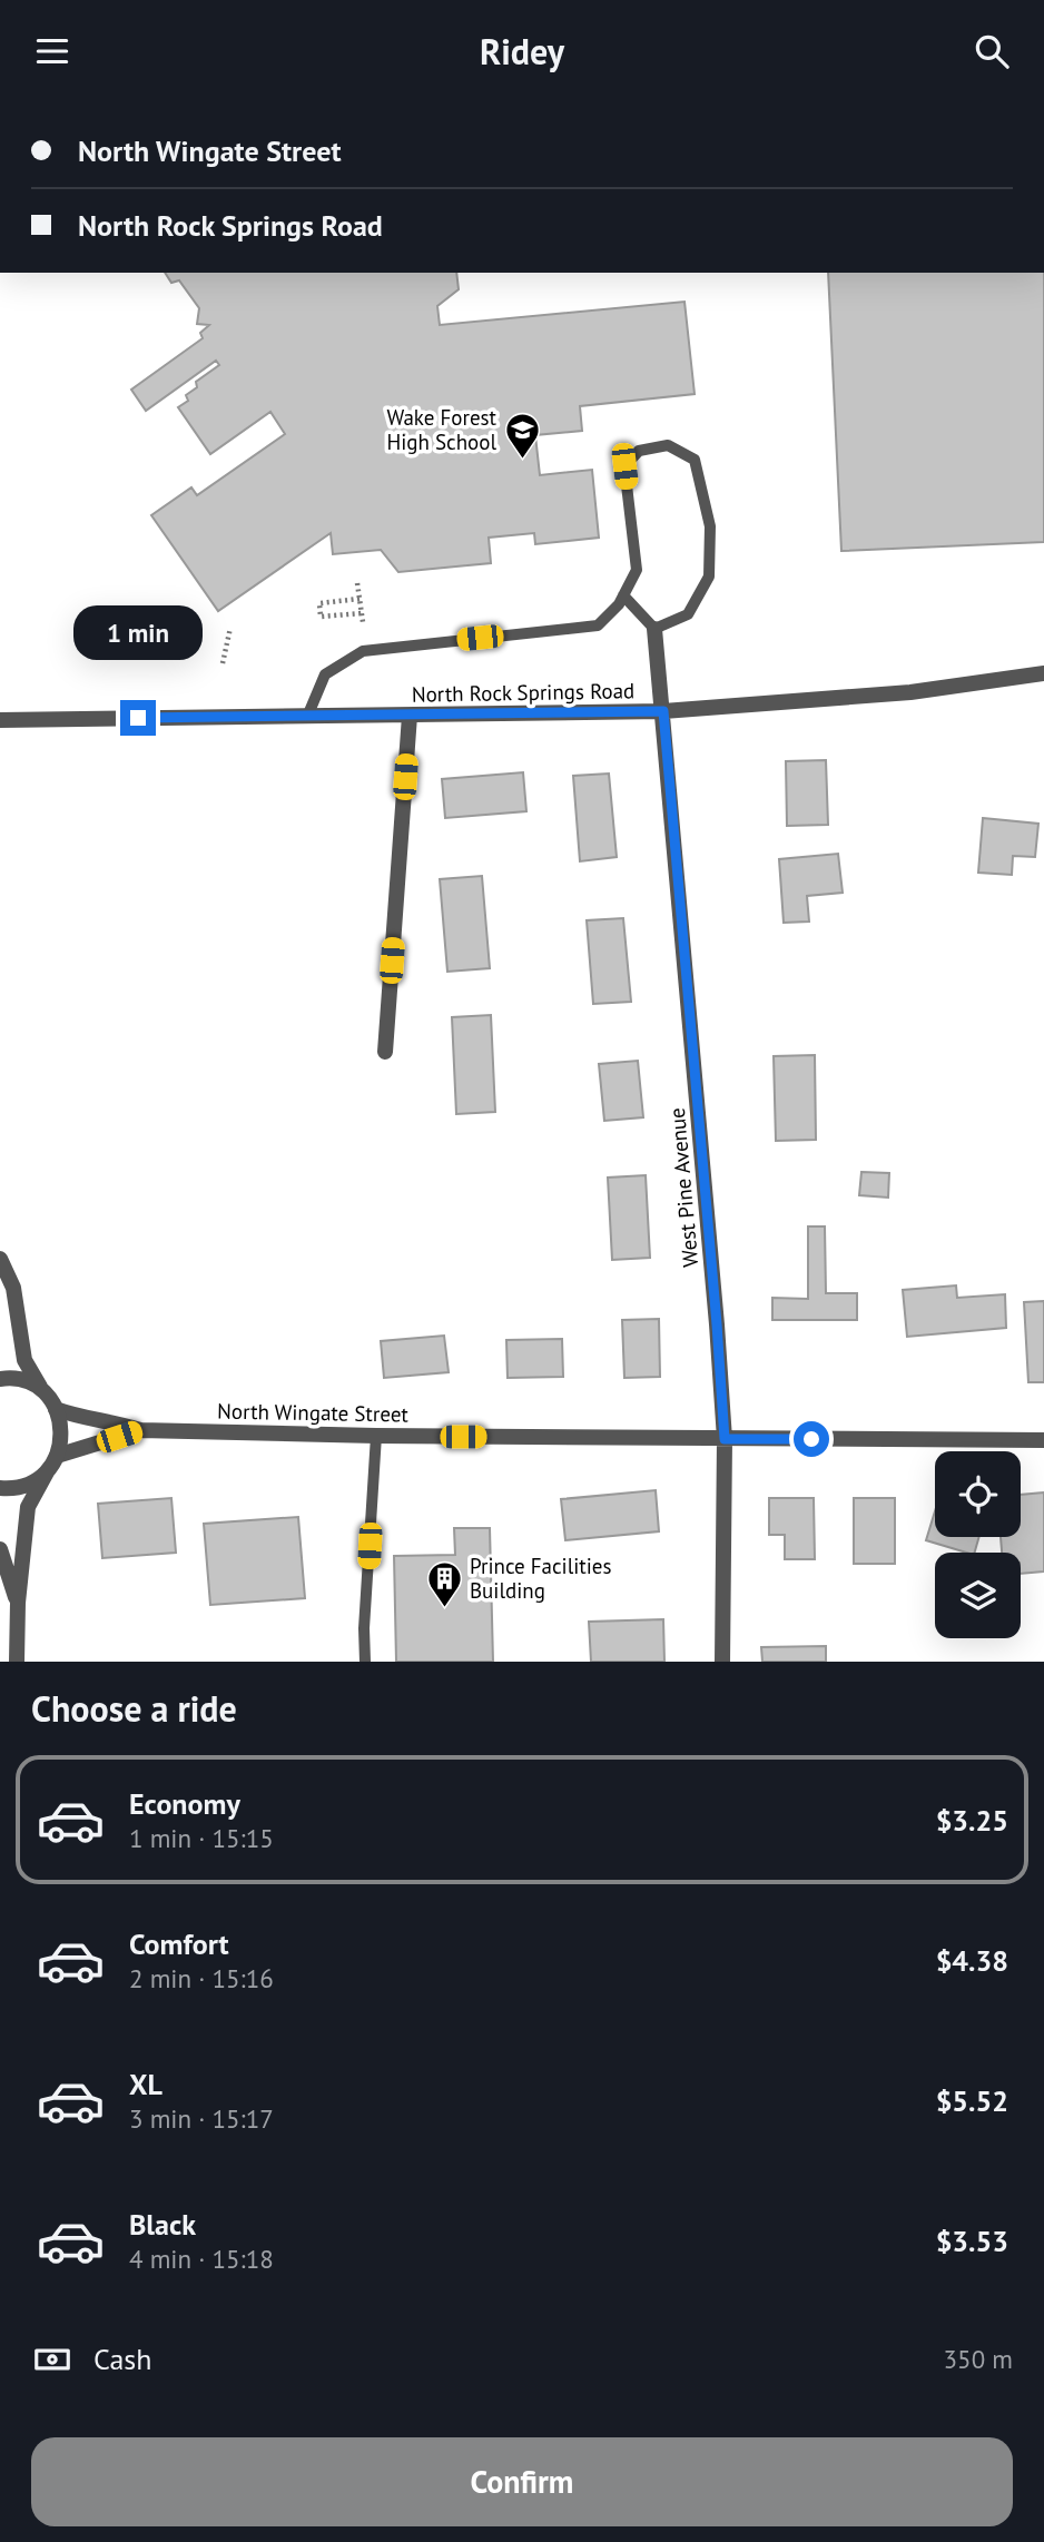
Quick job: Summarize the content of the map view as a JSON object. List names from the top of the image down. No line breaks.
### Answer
{"streets":{"street":["North Rock Springs Road","West Pine Avenue","North Wingate Street"]},"crossings":[["North Rock Springs Road","West Pine Avenue"],["West Pine Avenue","North Wingate Street"]],"places":{"school or university":["Wake Forest High School"],"building":["Prince Facilities Building"]},"page":{"header":"Ridey","banner":["North Wingate Street","North Rock Springs Road"],"bubble":"1 min","heading":"Choose a ride","list":[{"name":"Economy","note":"1 min · 15:15","value":"$3.25"},{"name":"Comfort","note":"2 min · 15:16","value":"$4.38"},{"name":"XL","note":"3 min · 15:17","value":"$5.52"},{"name":"Black","note":"4 min · 15:18","value":"$3.53"}],"pay":["Cash","350 m"],"buttons":"Confirm"}}
